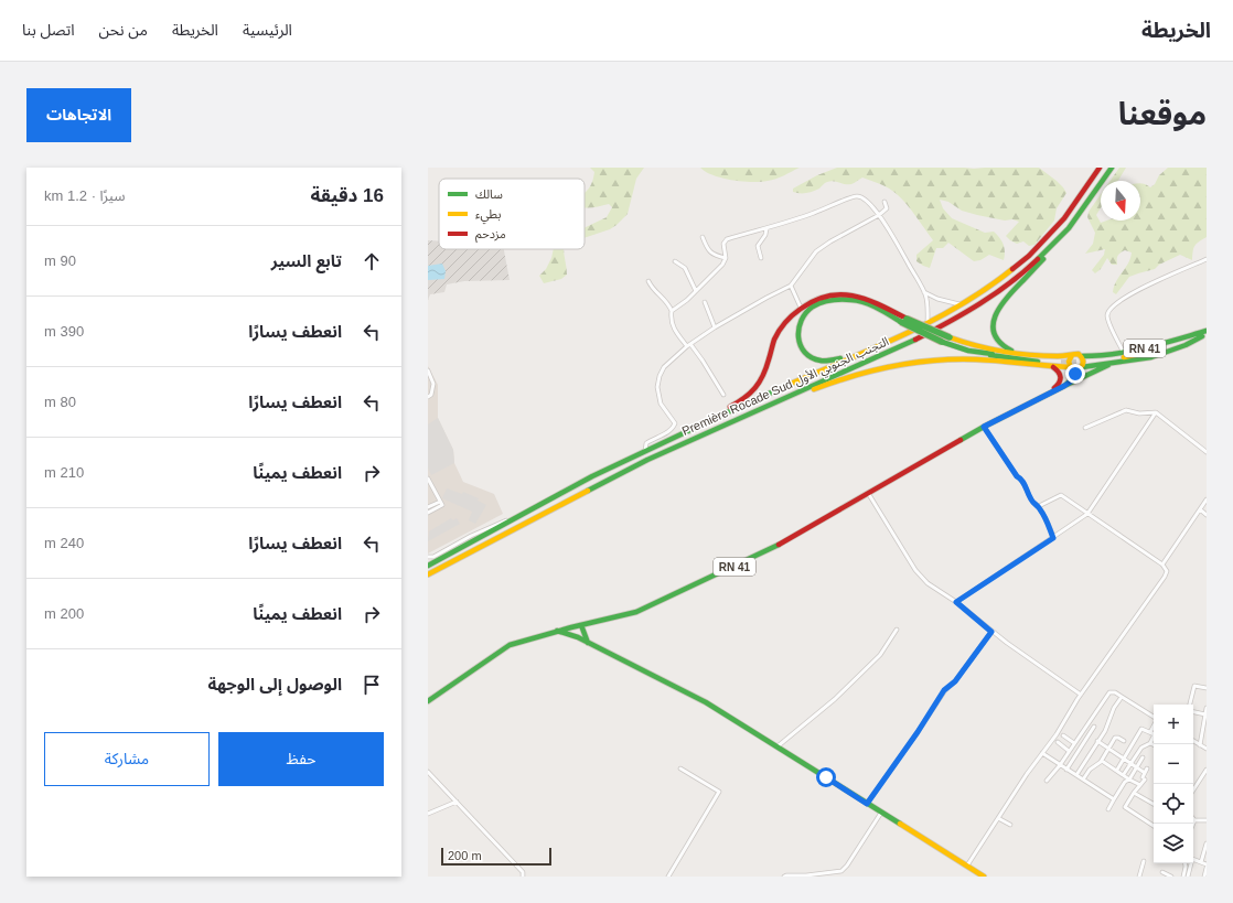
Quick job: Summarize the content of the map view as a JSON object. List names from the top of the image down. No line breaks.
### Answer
{"streets":{"main road":["RN 41","Première Rocade Sud التجنب الجنوبي الأول"]},"legend":["سالك","بطيء","مزدحم"],"scale_bar":"200 m","north":"bottom","page":{"header":"الخريطة","nav":["الرئيسية","الخريطة","من نحن","اتصل بنا"],"title":"موقعنا","buttons":["الاتجاهات",["حفظ","مشاركة"]],"heading":["16 دقيقة","سيرًا · 1.2 km"],"list":[["تابع السير","90 m"],["انعطف يسارًا","390 m"],["انعطف يسارًا","80 m"],["انعطف يمينًا","210 m"],["انعطف يسارًا","240 m"],["انعطف يمينًا","200 m"],"الوصول إلى الوجهة"],"map_buttons":["+","−"],"scale":"200 m"}}
